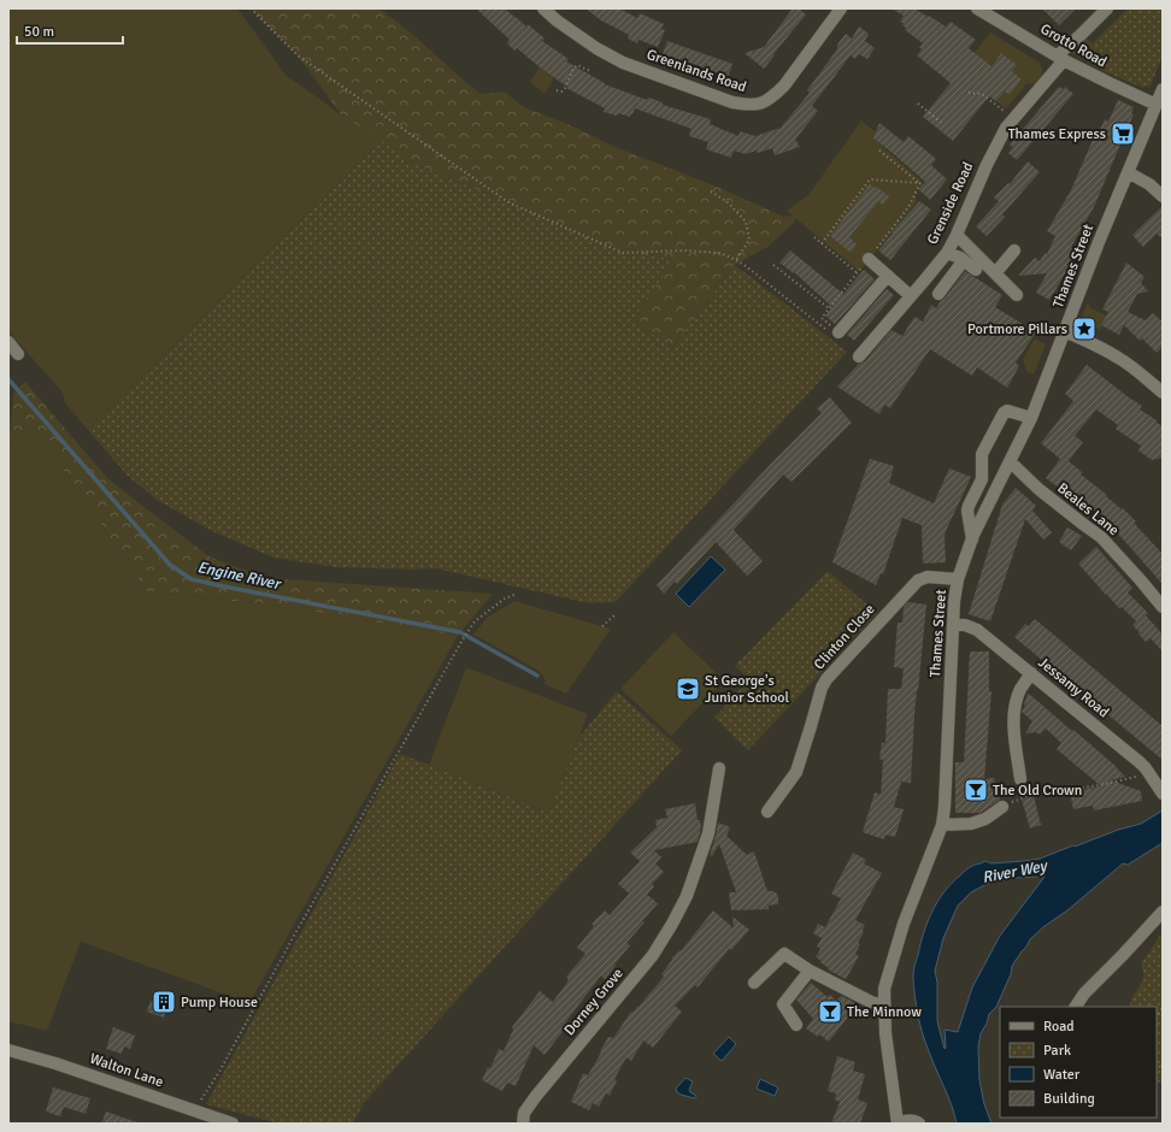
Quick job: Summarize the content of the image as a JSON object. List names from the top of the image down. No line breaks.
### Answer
{"streets":{"street":["Grotto Road","Greenlands Road","Grenside Road","Thames Street","Beales Lane","Clinton Close","Jessamy Road","Dorney Grove","Walton Lane"]},"crossings":[["Grotto Road","Grenside Road"],["Grotto Road","Thames Street"],["Thames Street","Beales Lane"],["Thames Street","Clinton Close"],["Thames Street","Jessamy Road"]],"water":["Engine River","River Wey"],"places":{"supermarket":["Thames Express"],"place":["Portmore Pillars"],"school or university":["St George's Junior School"],"bar":["The Old Crown","The Minnow"],"building":["Pump House"]},"legend":["Road","Park","Water","Building"],"scale_bar":"50 m"}
